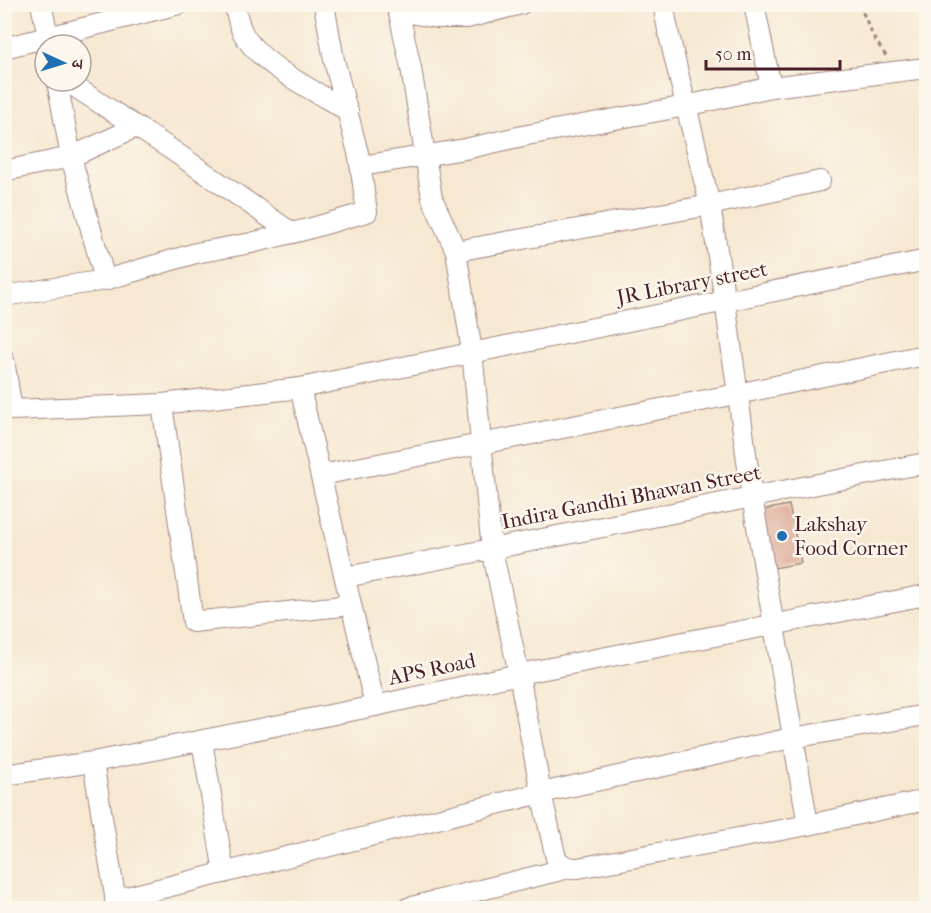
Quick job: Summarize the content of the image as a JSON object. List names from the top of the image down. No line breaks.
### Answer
{"streets":{"street":["JR Library street","Indira Gandhi Bhawan Street","APS Road"]},"places":["Lakshay Food Corner"],"scale_bar":"50 m","north":"right"}
